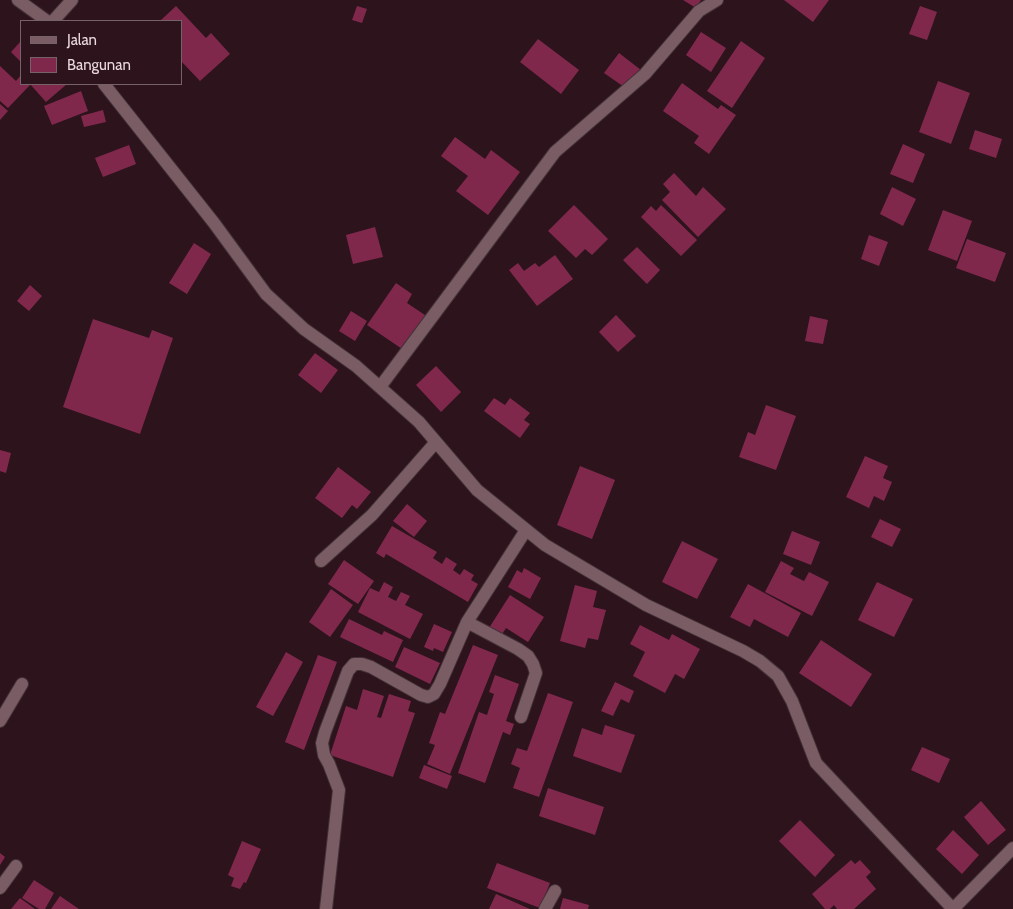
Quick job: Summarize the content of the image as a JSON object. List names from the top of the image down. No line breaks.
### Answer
{"legend":["Jalan","Bangunan"]}
